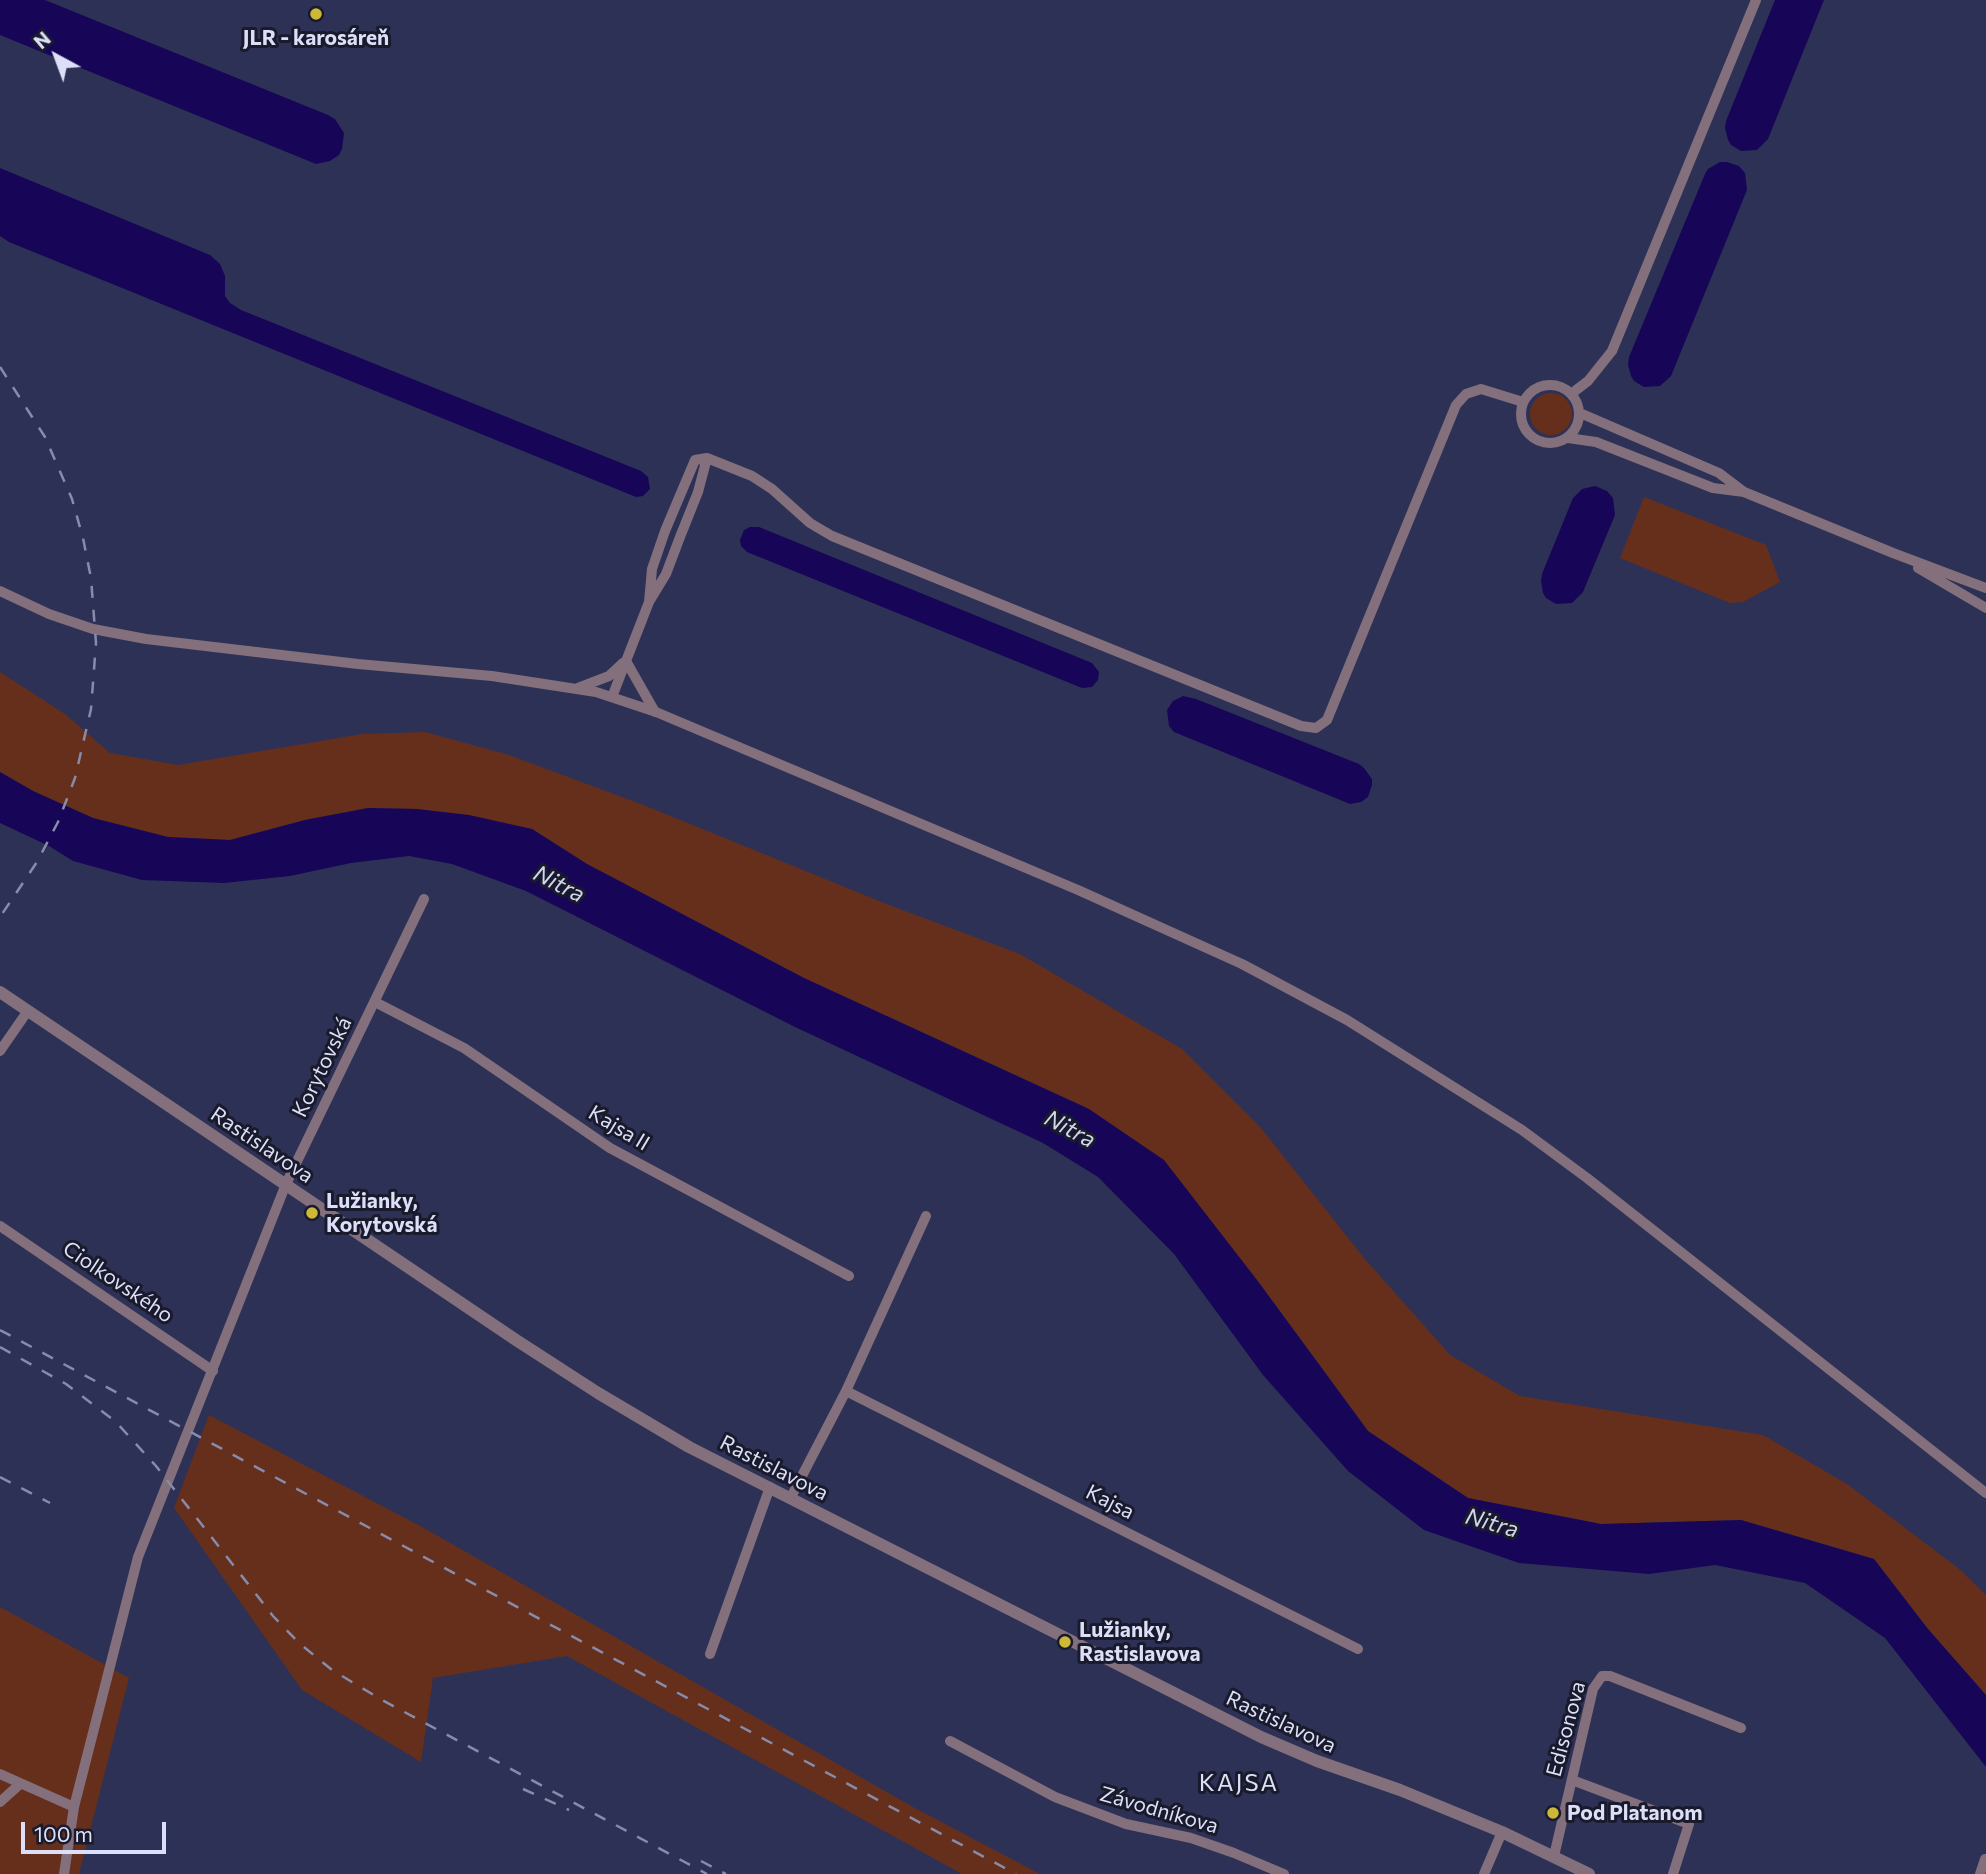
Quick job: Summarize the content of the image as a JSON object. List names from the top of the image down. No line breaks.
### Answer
{"streets":{"street":["Korytovská","Kajsa II","Rastislavova","Ciolkovského","Kajsa","Edisonova","Závodníkova"]},"crossings":[["Korytovská","Kajsa II"],["Korytovská","Rastislavova"],["Korytovská","Ciolkovského"],["Rastislavova","Edisonova"]],"districts":["KAJSA"],"water":["Nitra"],"places":["JLR - karosáreň","Lužianky, Korytovská","Lužianky, Rastislavova","Pod Platanom"],"scale_bar":"100 m","north":"top left"}
